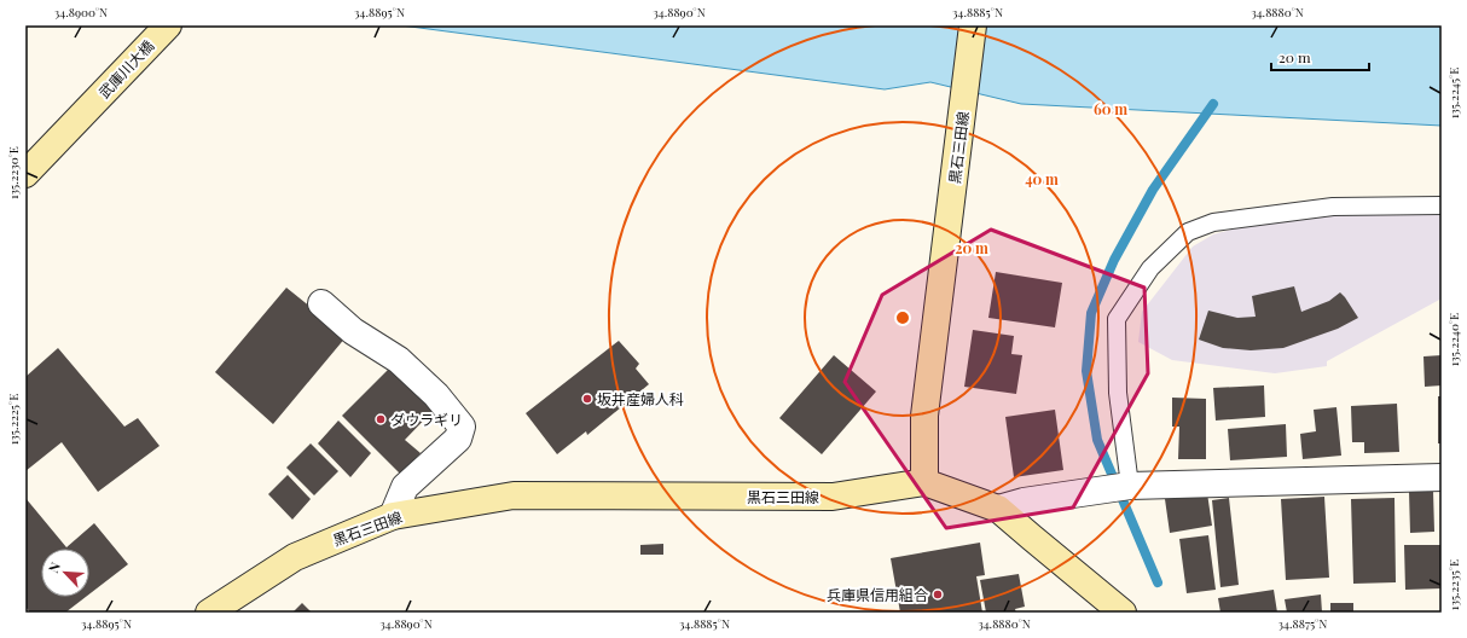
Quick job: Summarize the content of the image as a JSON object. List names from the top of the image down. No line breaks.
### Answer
{"streets":{"main road":["武庫川大橋","黒石三田線"]},"places":["坂井産婦人科","ダウラギリ","兵庫県信用組合"],"scale_bar":"20 m","north":"top left","coordinates":["34.8900°N","34.8895°N","34.8890°N","34.8885°N","34.8880°N","135.2245°E","135.2230°E","135.2240°E","135.2225°E","135.2235°E","34.8875°N"],"rings":["60 m","40 m","20 m"]}
